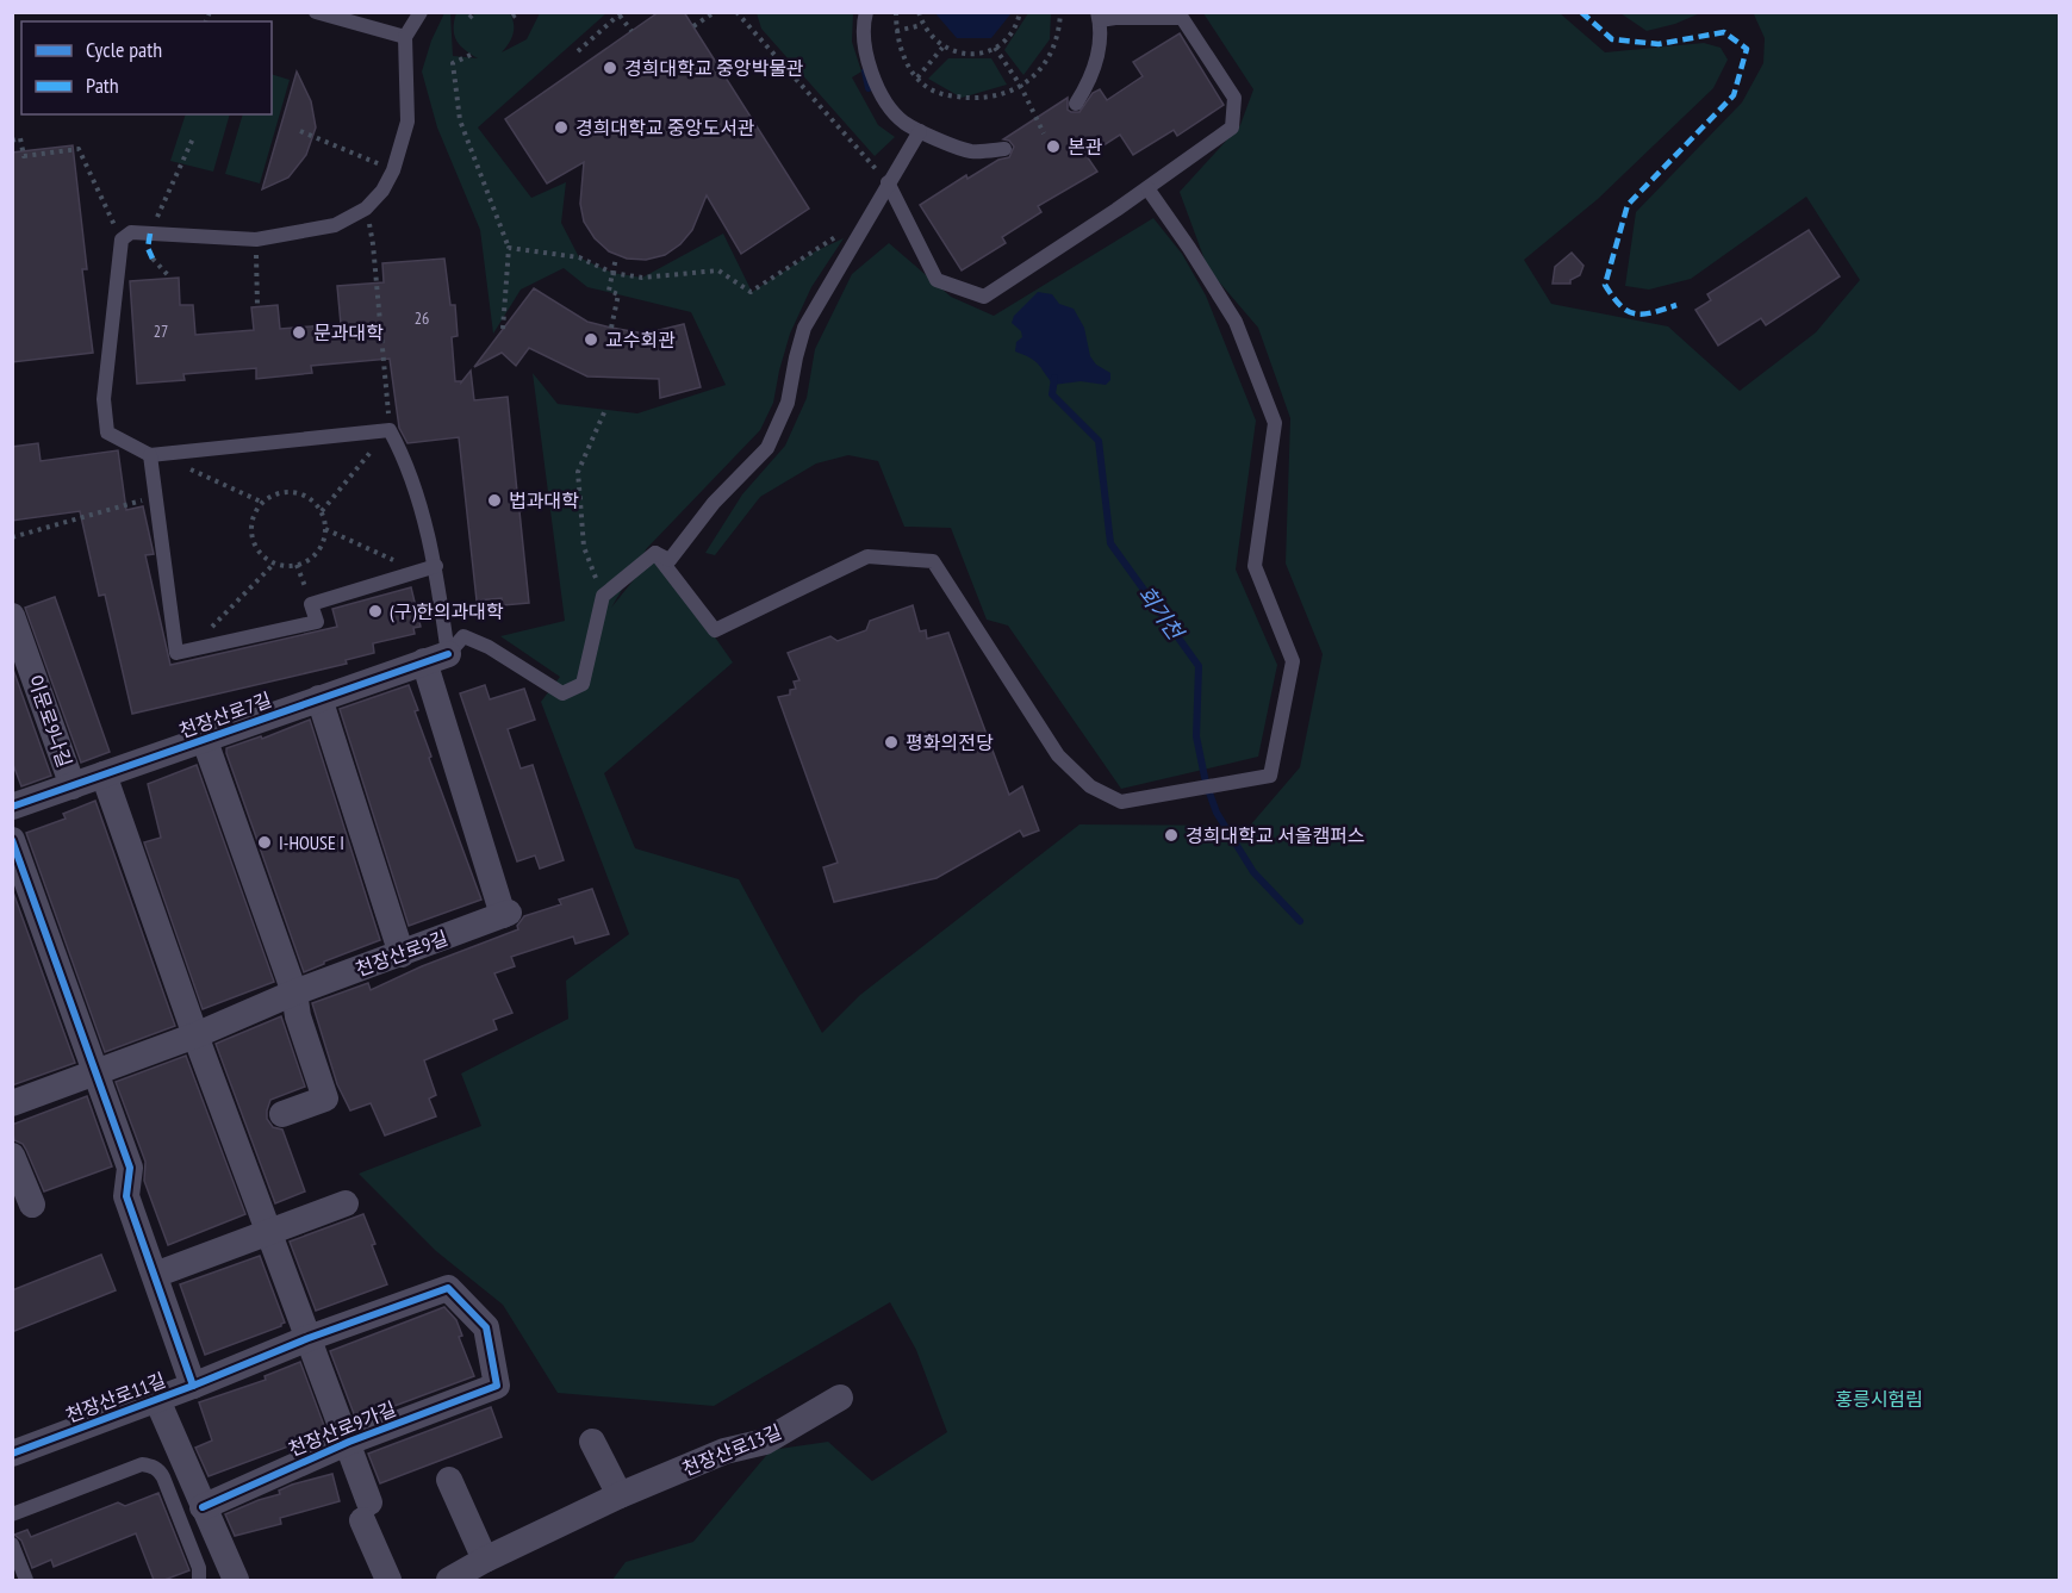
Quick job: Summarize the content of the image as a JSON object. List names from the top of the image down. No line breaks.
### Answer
{"streets":{"street":["천장산로7길","이문로9나길","천장산로9길","천장산로11길","천장산로9가길","천장산로13길"]},"crossings":[["천장산로7길","이문로9나길"],["천장산로7길","천장산로9길"],["천장산로9길","천장산로9가길"],["천장산로11길","천장산로9가길"]],"water":["회기천"],"parks":["홍릉시험림"],"places":["경희대학교 중앙박물관","경희대학교 중앙도서관","본관","문과대학","교수회관","법과대학","(구)한의과대학","평화의전당","경희대학교 서울캠퍼스","I-HOUSE I"],"house_numbers":["26","27"],"legend":["Cycle path","Path"]}
